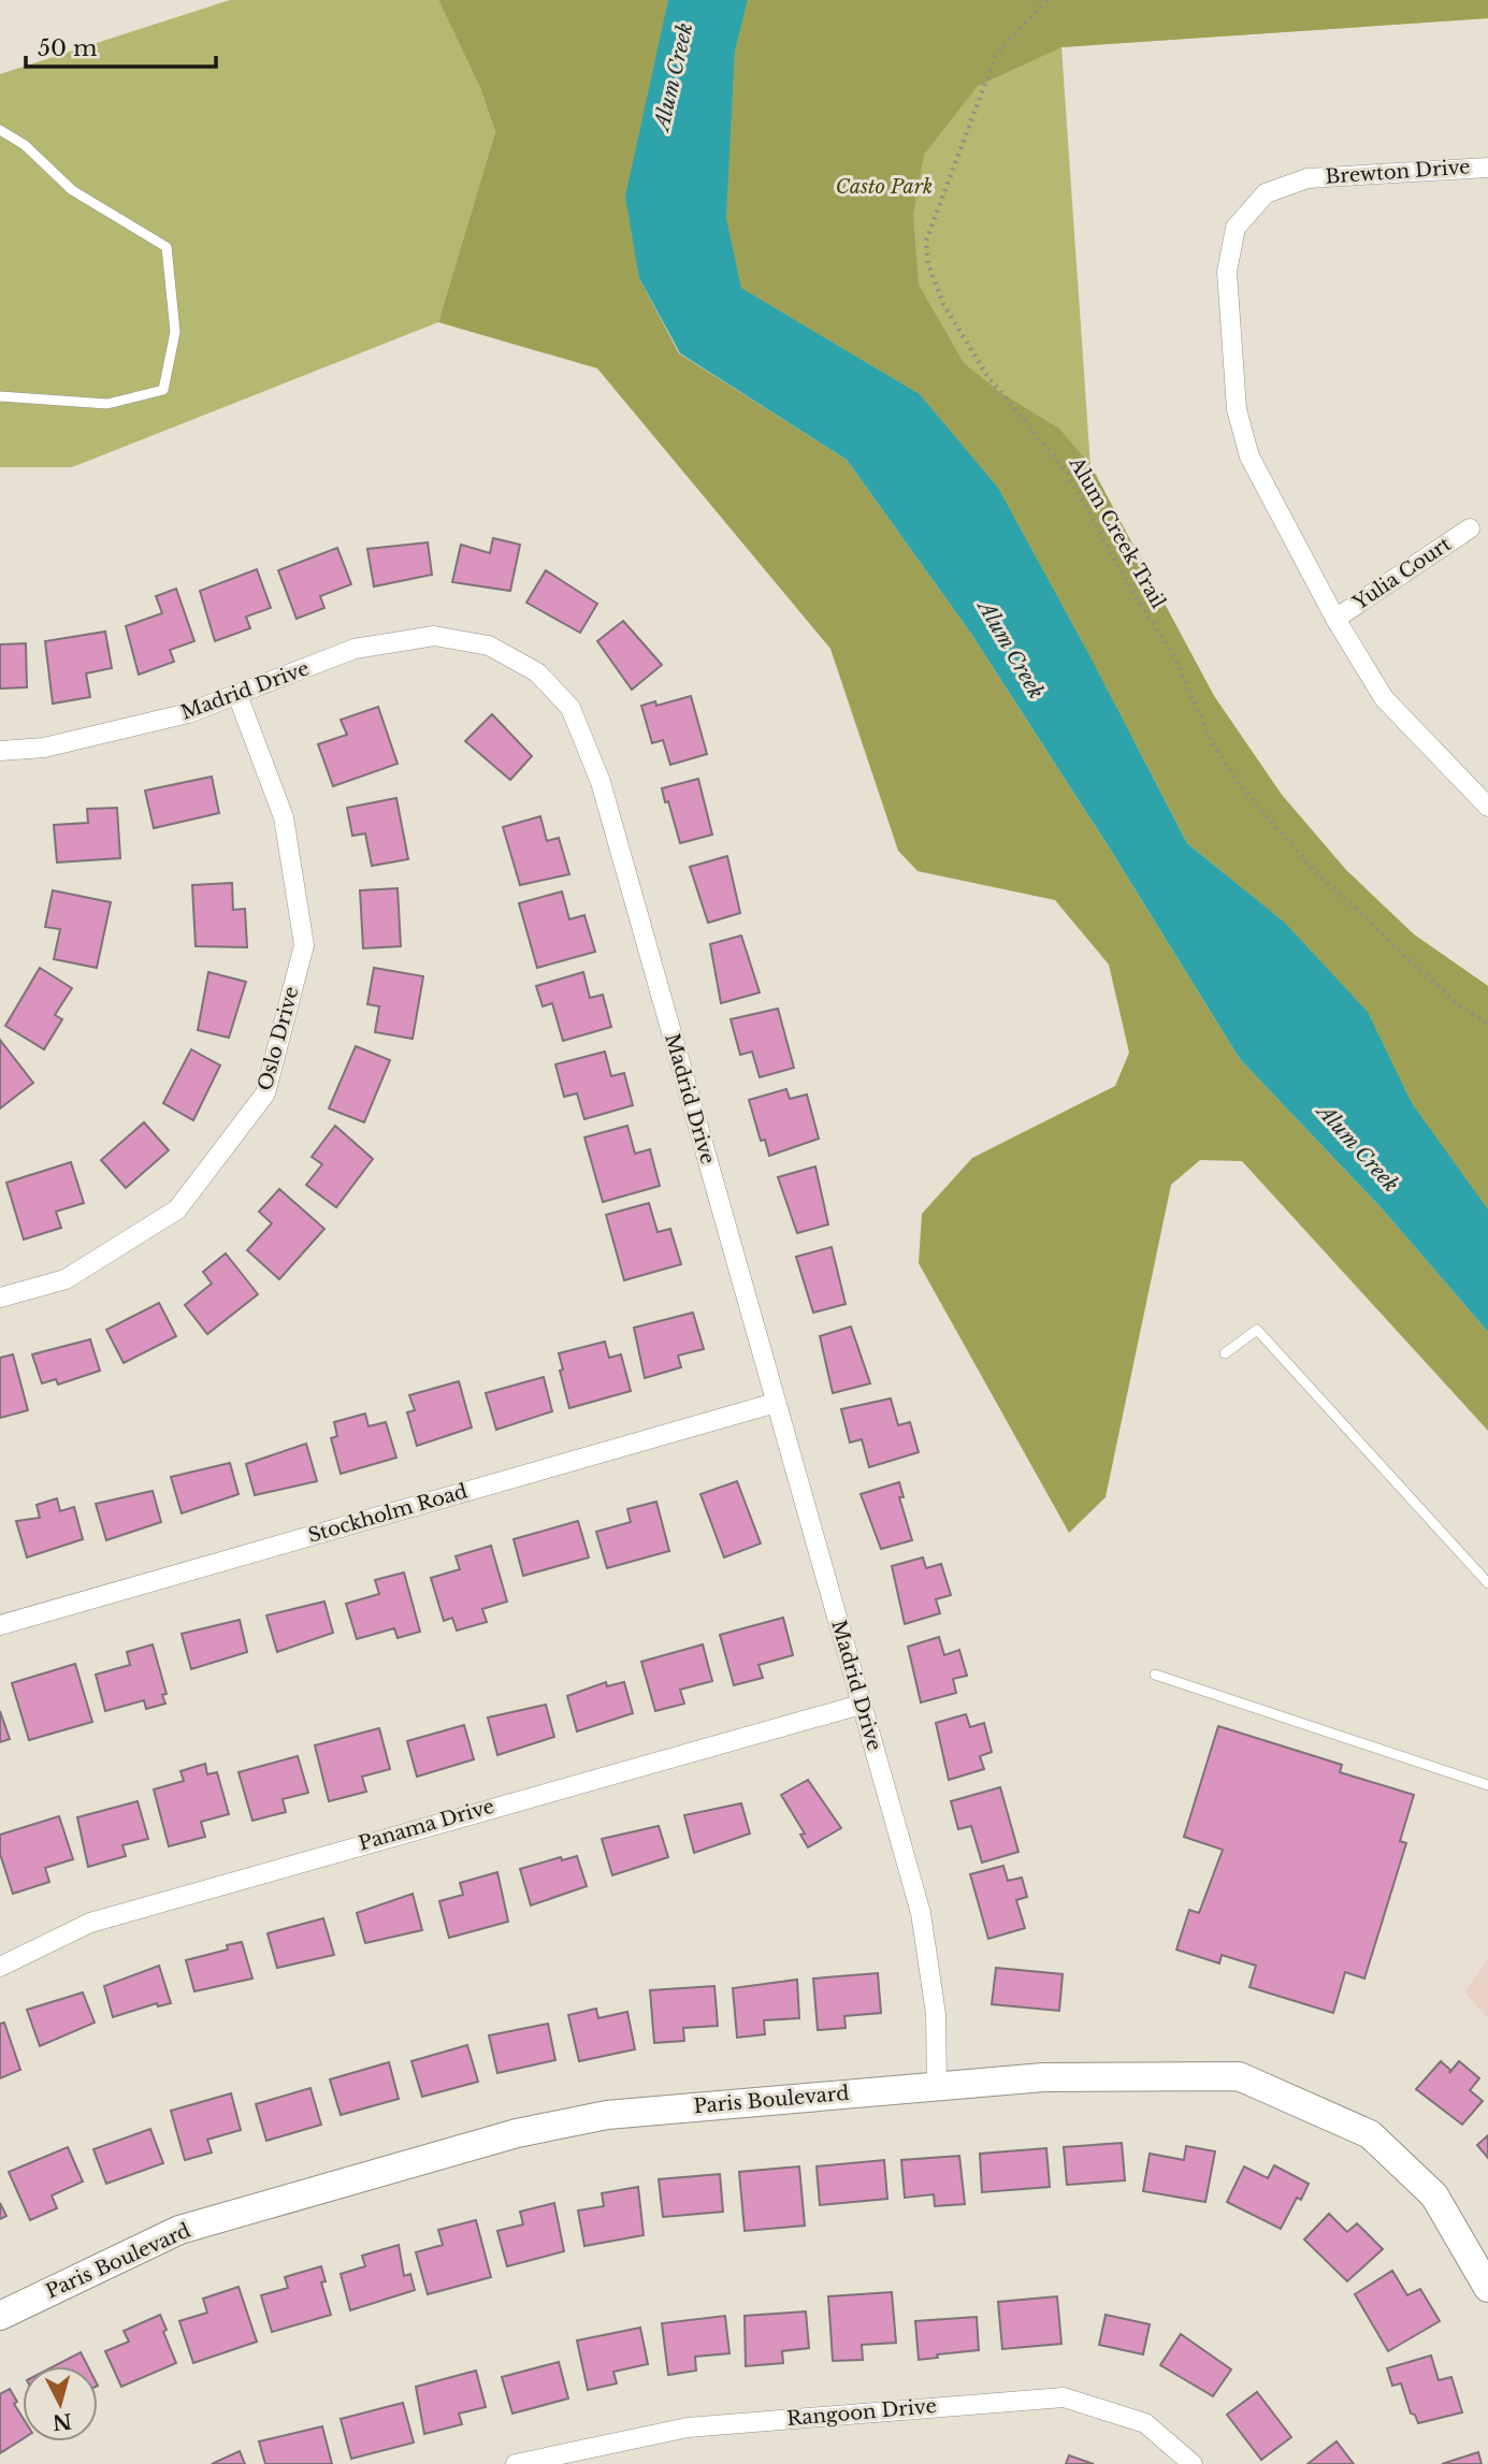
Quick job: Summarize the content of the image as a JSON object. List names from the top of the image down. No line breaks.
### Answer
{"streets":{"street":["Brewton Drive","Yulia Court","Madrid Drive","Oslo Drive","Stockholm Road","Panama Drive","Paris Boulevard","Rangoon Drive"],"path":["Alum Creek Trail"]},"crossings":[["Brewton Drive","Yulia Court"],["Madrid Drive","Oslo Drive"],["Madrid Drive","Stockholm Road"],["Madrid Drive","Panama Drive"],["Madrid Drive","Paris Boulevard"]],"water":["Alum Creek"],"parks":["Casto Park"],"scale_bar":"50 m","north":"bottom"}
